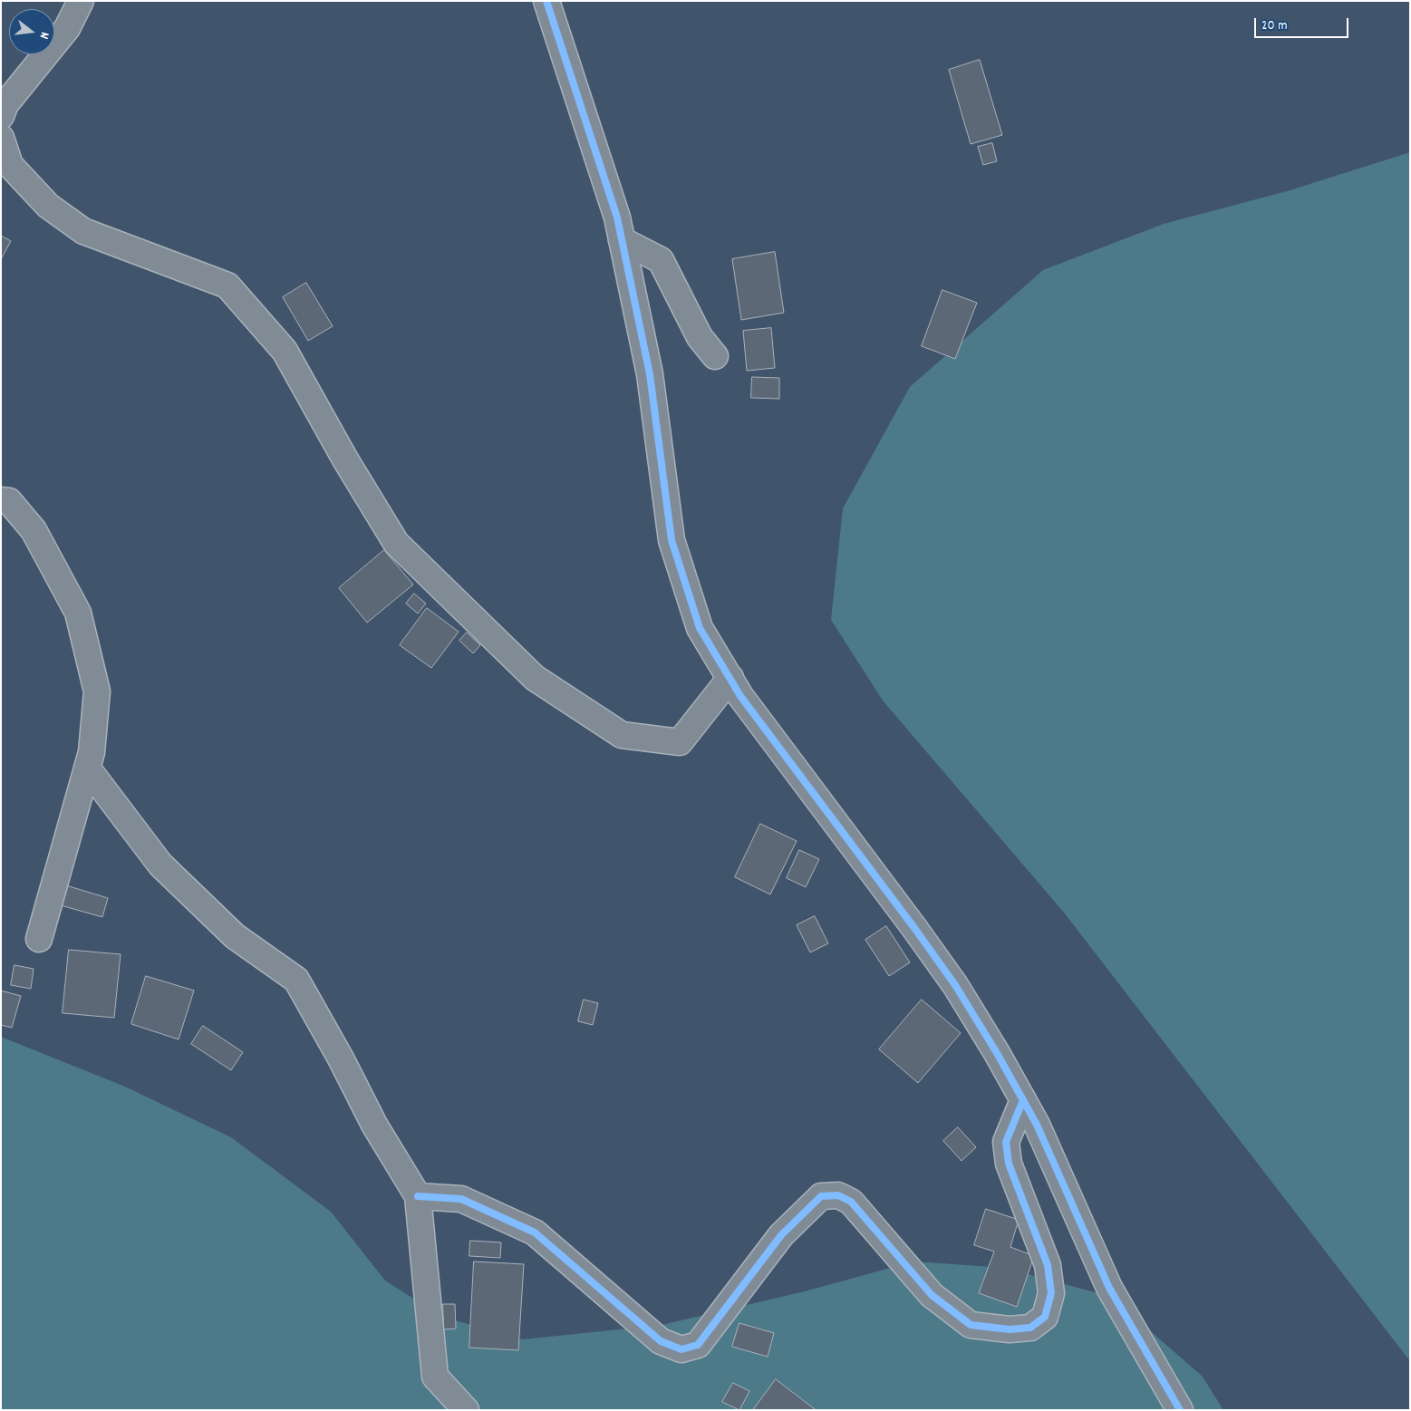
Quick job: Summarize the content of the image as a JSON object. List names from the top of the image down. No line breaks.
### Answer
{"scale_bar":"20 m","north":"right"}
